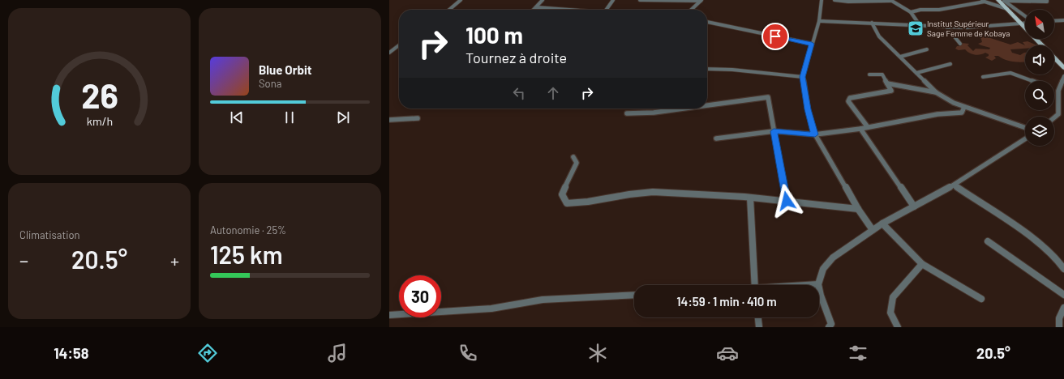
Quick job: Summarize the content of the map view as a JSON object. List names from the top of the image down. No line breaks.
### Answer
{"places":{"school or university":["Institut Supérieur Sage Femme de Kobaya"]},"north":"top left","page":{"turn":["100 m","Tournez à droite"],"song":["Blue Orbit","Sona"],"tile":["Climatisation",["Autonomie · 25%","125 km"]],"heat":["−","20.5°","+"],"limit":"30","trip":"14:59 · 1 min · 410 m","tabs":["14:58","20.5°"],"gauge":["26","km/h"]}}
